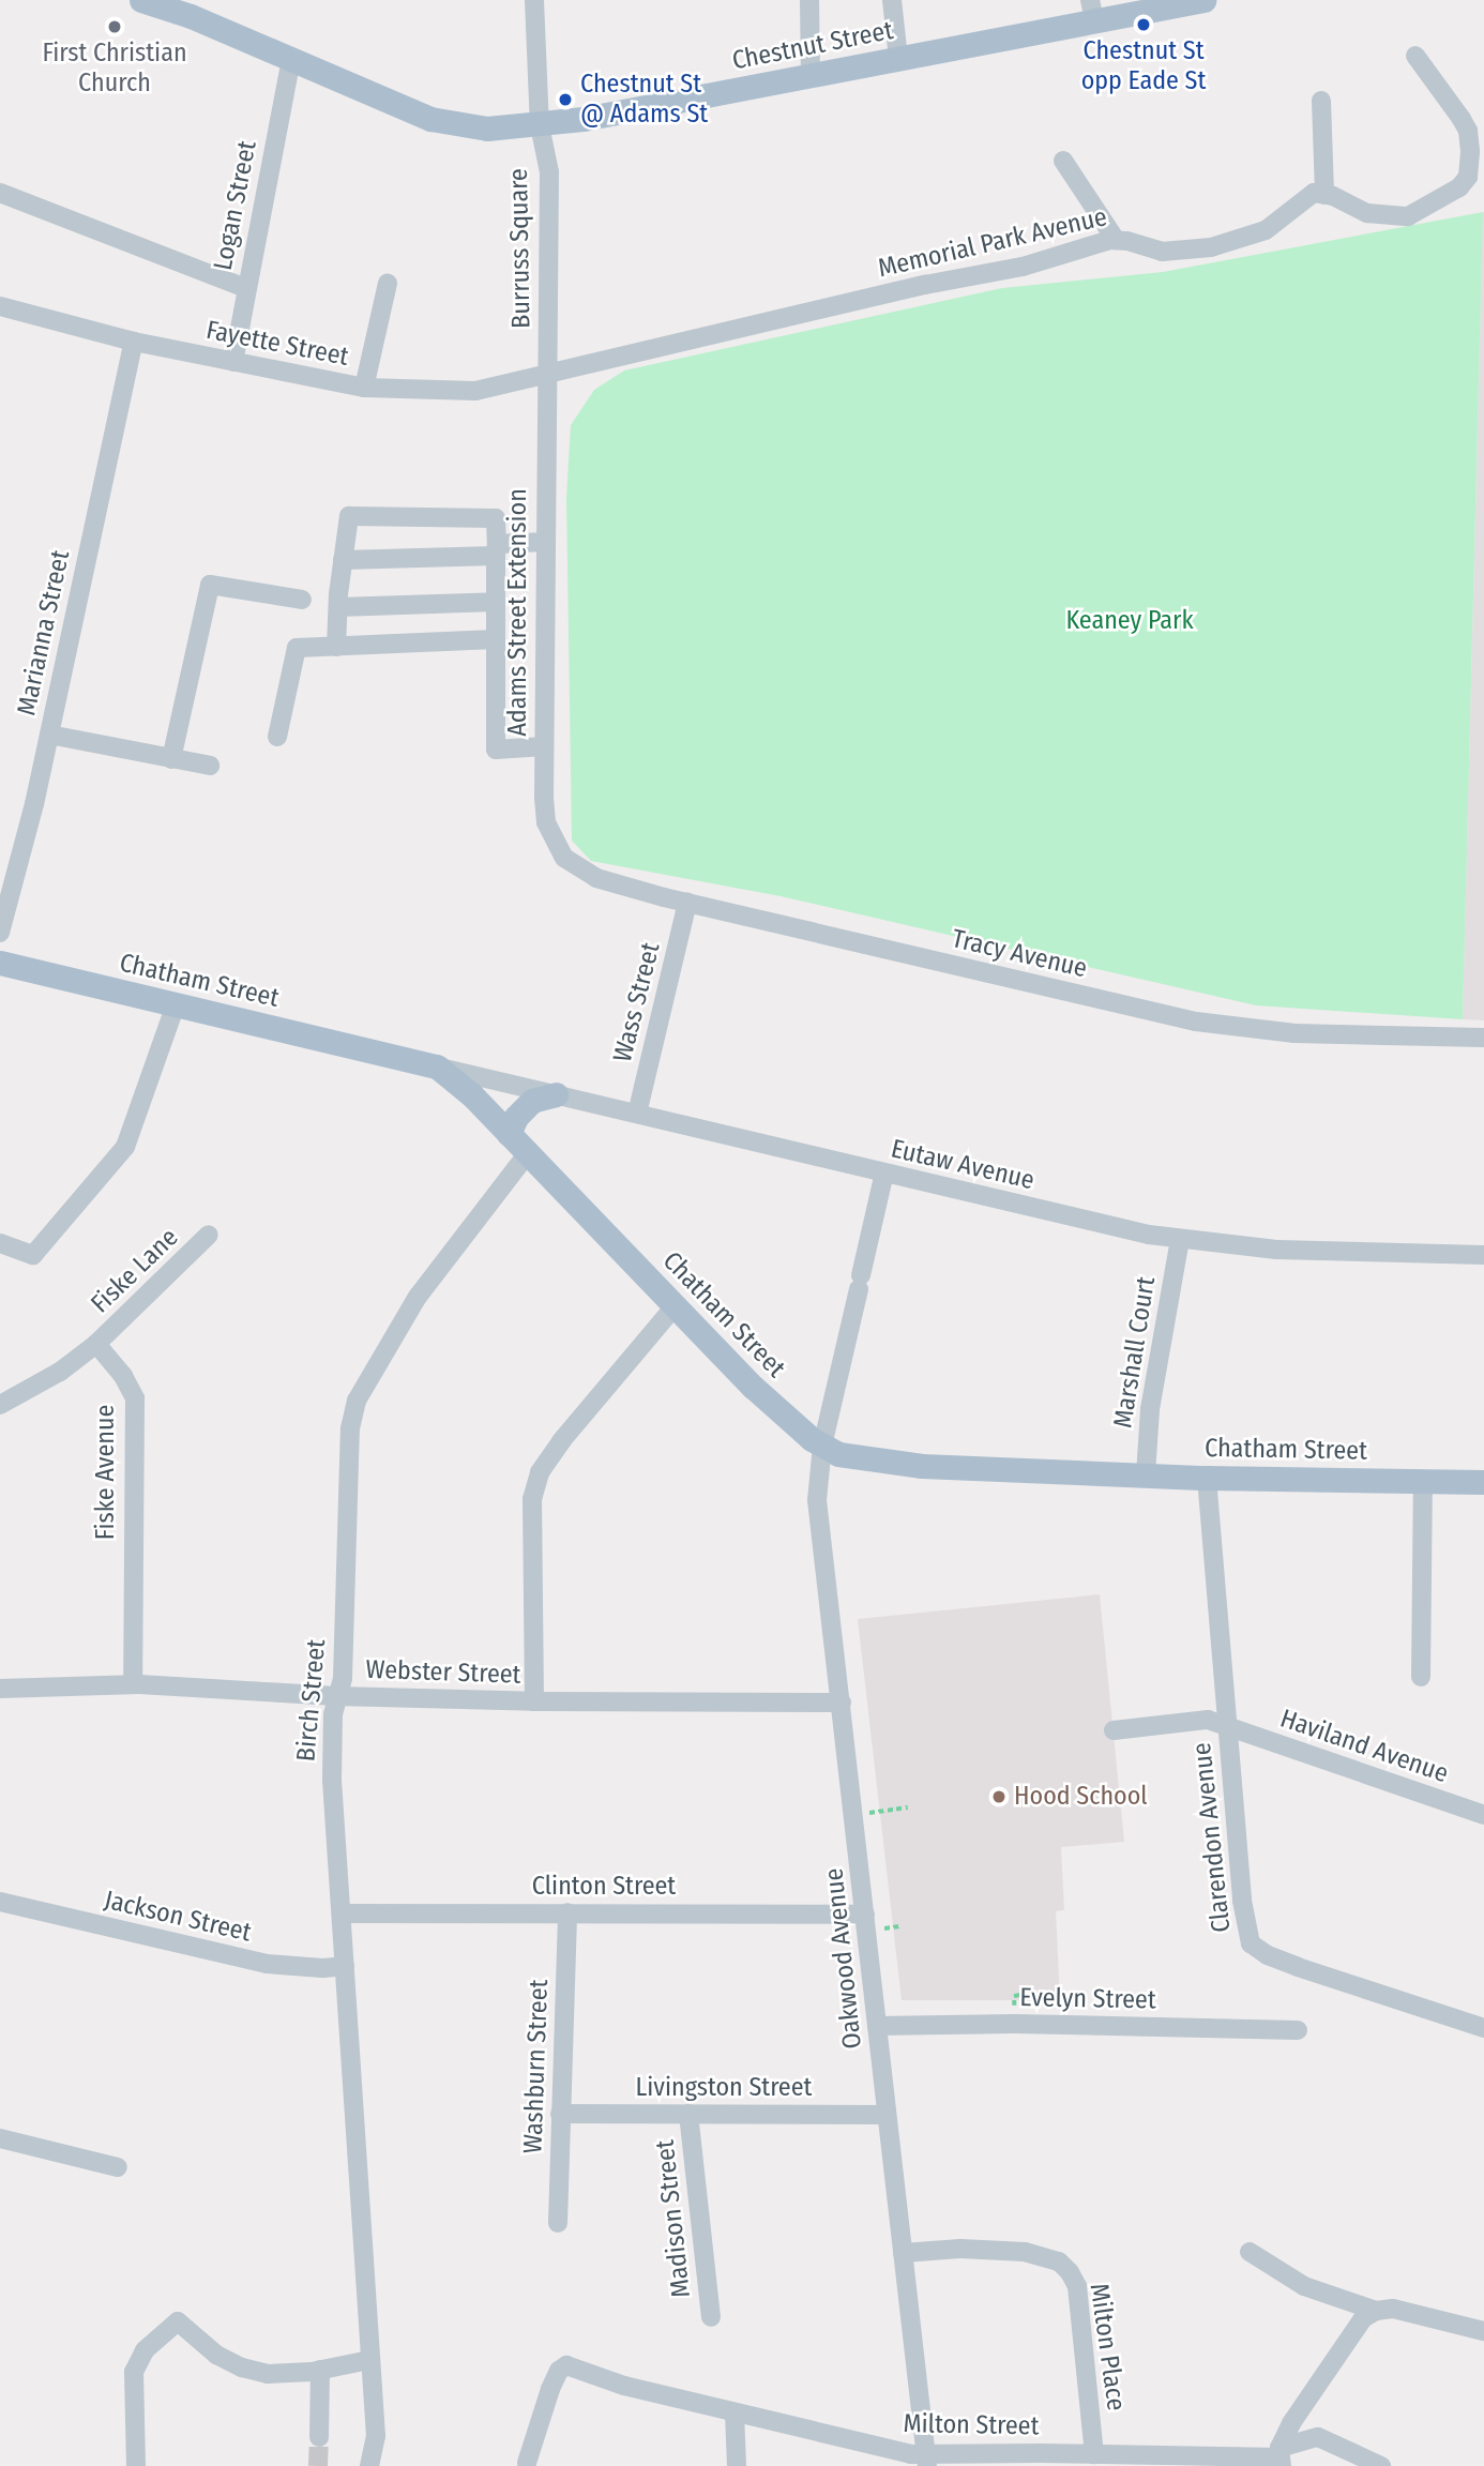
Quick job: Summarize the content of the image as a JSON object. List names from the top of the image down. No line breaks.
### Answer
{"streets":{"main road":["Chestnut Street","Chatham Street"],"street":["Logan Street","Memorial Park Avenue","Burruss Square","Fayette Street","Adams Street Extension","Marianna Street","Tracy Avenue","Wass Street","Eutaw Avenue","Fiske Lane","Marshall Court","Fiske Avenue","Webster Street","Birch Street","Haviland Avenue","Clarendon Avenue","Clinton Street","Jackson Street","Oakwood Avenue","Evelyn Street","Washburn Street","Livingston Street","Madison Street","Milton Place","Milton Street"]},"crossings":[["Chestnut Street","Logan Street"],["Chestnut Street","Burruss Square"],["Logan Street","Fayette Street"],["Memorial Park Avenue","Burruss Square"],["Memorial Park Avenue","Fayette Street"],["Memorial Park Avenue","Adams Street Extension"],["Burruss Square","Fayette Street"],["Burruss Square","Adams Street Extension"],["Fayette Street","Adams Street Extension"],["Fayette Street","Marianna Street"],["Adams Street Extension","Tracy Avenue"],["Tracy Avenue","Wass Street"],["Chatham Street","Eutaw Avenue"],["Chatham Street","Marshall Court"],["Chatham Street","Birch Street"],["Chatham Street","Clarendon Avenue"],["Chatham Street","Oakwood Avenue"],["Wass Street","Eutaw Avenue"],["Eutaw Avenue","Marshall Court"],["Eutaw Avenue","Oakwood Avenue"],["Fiske Lane","Fiske Avenue"],["Fiske Avenue","Webster Street"],["Webster Street","Birch Street"],["Webster Street","Oakwood Avenue"],["Birch Street","Clinton Street"],["Birch Street","Jackson Street"],["Haviland Avenue","Clarendon Avenue"],["Clinton Street","Oakwood Avenue"],["Clinton Street","Washburn Street"],["Oakwood Avenue","Evelyn Street"],["Oakwood Avenue","Livingston Street"],["Oakwood Avenue","Milton Place"],["Oakwood Avenue","Milton Street"],["Washburn Street","Livingston Street"],["Livingston Street","Madison Street"],["Milton Place","Milton Street"]],"parks":["Keaney Park"],"places":["Chestnut St opp Eade St","First Christian Church","Chestnut St @ Adams St","Hood School"]}
